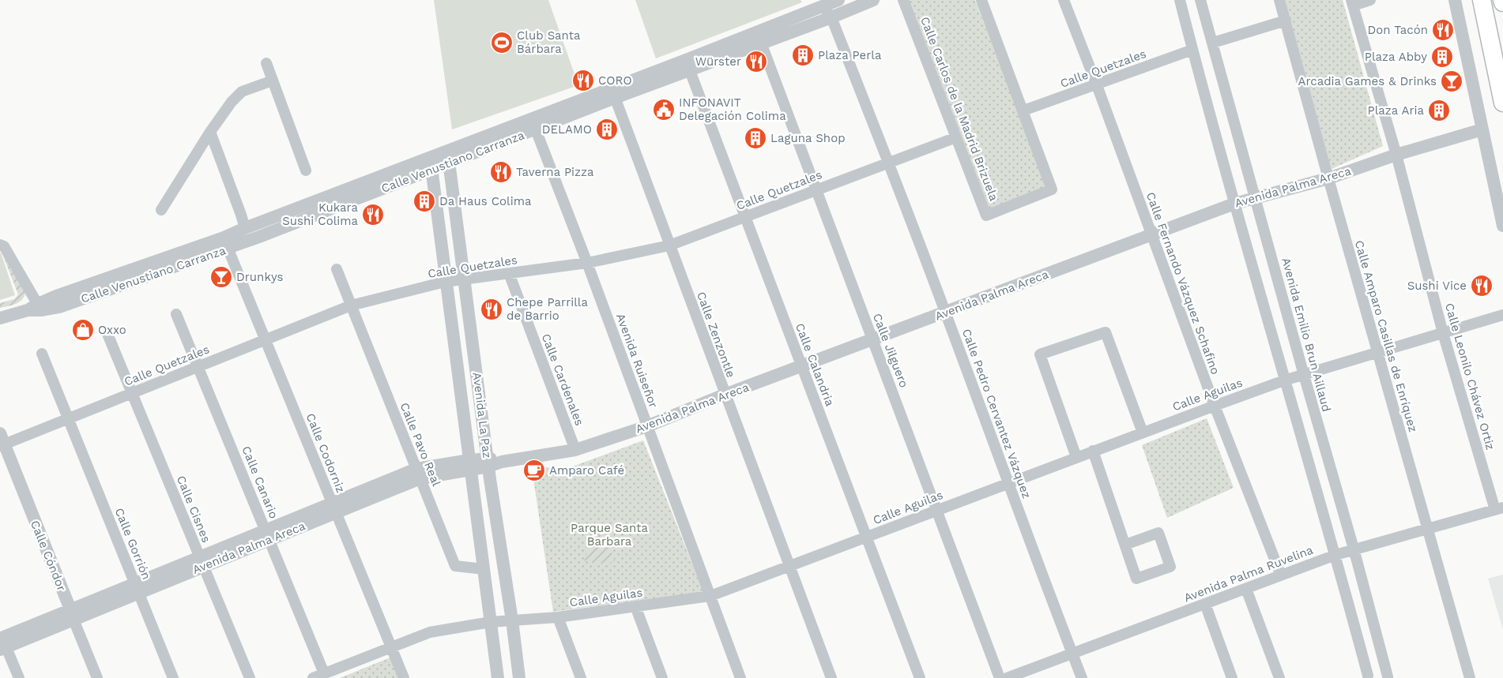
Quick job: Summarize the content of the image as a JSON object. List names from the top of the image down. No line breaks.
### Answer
{"streets":{"street":["Calle Quetzales","Calle Carlos de la Madrid Brizuela","Calle Venustiano Carranza","Avenida Palma Areca","Calle Fernando Vázquez Schafino","Calle Zenzontle","Avenida Emilio Brun Aillaud","Calle Amparo Casillas de Enríquez","Calle Jilguero","Avenida Ruiseñor","Calle Calandria","Calle Leonilo Chávez Ortiz","Calle Cardenales","Calle Aguilas","Calle Pedro Cervantez Vázquez","Avenida La Paz","Calle Pavo Real","Calle Codorniz","Calle Canario","Calle Cisnes","Calle Gorrión","Calle Cóndor","Avenida Palma Ruvelina"]},"crossings":[["Calle Quetzales","Calle Carlos de la Madrid Brizuela"],["Calle Quetzales","Calle Fernando Vázquez Schafino"],["Calle Quetzales","Calle Zenzontle"],["Calle Quetzales","Calle Jilguero"],["Calle Quetzales","Avenida Ruiseñor"],["Calle Quetzales","Calle Calandria"],["Calle Quetzales","Calle Cardenales"],["Calle Quetzales","Calle Pedro Cervantez Vázquez"],["Calle Quetzales","Avenida La Paz"],["Calle Quetzales","Calle Pavo Real"],["Calle Quetzales","Calle Codorniz"],["Calle Quetzales","Calle Canario"],["Calle Quetzales","Calle Cisnes"],["Calle Quetzales","Calle Gorrión"],["Calle Quetzales","Calle Cóndor"],["Calle Venustiano Carranza","Calle Zenzontle"],["Calle Venustiano Carranza","Calle Jilguero"],["Calle Venustiano Carranza","Avenida Ruiseñor"],["Calle Venustiano Carranza","Calle Calandria"],["Calle Venustiano Carranza","Calle Pedro Cervantez Vázquez"],["Calle Venustiano Carranza","Avenida La Paz"],["Calle Venustiano Carranza","Calle Codorniz"],["Avenida Palma Areca","Calle Fernando Vázquez Schafino"],["Avenida Palma Areca","Calle Zenzontle"],["Avenida Palma Areca","Avenida Emilio Brun Aillaud"],["Avenida Palma Areca","Calle Amparo Casillas de Enríquez"],["Avenida Palma Areca","Calle Jilguero"],["Avenida Palma Areca","Avenida Ruiseñor"],["Avenida Palma Areca","Calle Calandria"],["Avenida Palma Areca","Calle Leonilo Chávez Ortiz"],["Avenida Palma Areca","Calle Cardenales"],["Avenida Palma Areca","Calle Pedro Cervantez Vázquez"],["Avenida Palma Areca","Avenida La Paz"],["Avenida Palma Areca","Calle Pavo Real"],["Avenida Palma Areca","Calle Codorniz"],["Avenida Palma Areca","Calle Canario"],["Avenida Palma Areca","Calle Cisnes"],["Avenida Palma Areca","Calle Gorrión"],["Avenida Palma Areca","Calle Cóndor"],["Calle Fernando Vázquez Schafino","Calle Aguilas"],["Calle Fernando Vázquez Schafino","Avenida Palma Ruvelina"],["Calle Zenzontle","Calle Aguilas"],["Avenida Emilio Brun Aillaud","Calle Aguilas"],["Avenida Emilio Brun Aillaud","Avenida Palma Ruvelina"],["Calle Amparo Casillas de Enríquez","Calle Aguilas"],["Calle Amparo Casillas de Enríquez","Avenida Palma Ruvelina"],["Calle Jilguero","Calle Aguilas"],["Avenida Ruiseñor","Calle Aguilas"],["Calle Calandria","Calle Aguilas"],["Calle Leonilo Chávez Ortiz","Calle Aguilas"],["Calle Leonilo Chávez Ortiz","Avenida Palma Ruvelina"],["Calle Aguilas","Calle Pedro Cervantez Vázquez"],["Calle Aguilas","Avenida La Paz"],["Calle Aguilas","Calle Codorniz"],["Calle Aguilas","Calle Canario"],["Calle Pedro Cervantez Vázquez","Avenida Palma Ruvelina"],["Avenida La Paz","Calle Pavo Real"]],"parks":["Parque Santa Barbara"],"places":{"restaurant":["Don Tacón","Würster","CORO","Taverna Pizza","Kukara Sushi Colima","Sushi Vice","Chepe Parrilla de Barrio"],"sports":["Club Santa Bárbara"],"building":["Plaza Perla","Plaza Abby","Plaza Aria","DELAMO","Laguna Shop","Da Haus Colima"],"bar":["Arcadia Games & Drinks","Drunkys"],"public building":["INFONAVIT Delegación Colima"],"shop":["Oxxo"],"cafe":["Amparo Café"]}}
